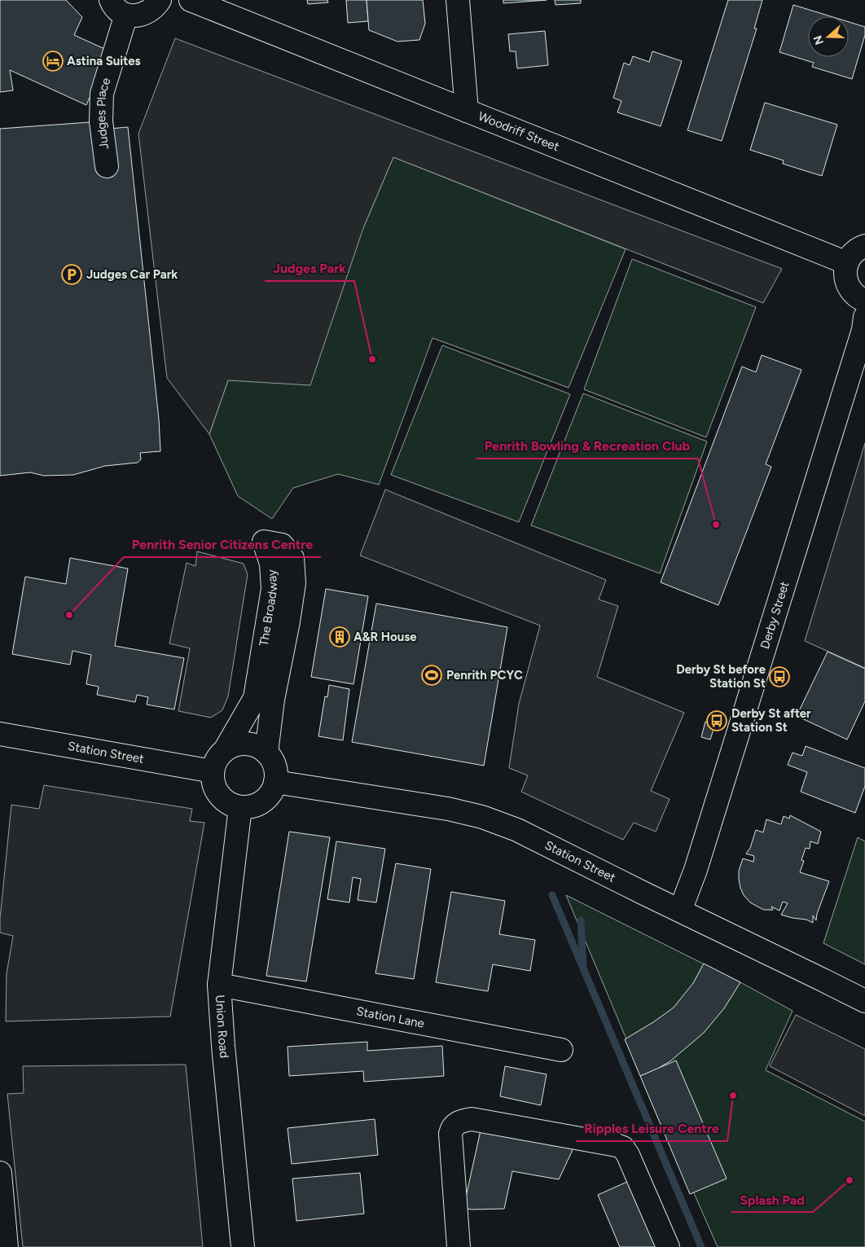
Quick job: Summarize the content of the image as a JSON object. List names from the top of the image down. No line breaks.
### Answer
{"streets":{"street":["Judges Place","Woodriff Street","The Broadway","Derby Street","Station Street","Station Lane","Union Road"]},"crossings":[["The Broadway","Station Street"],["The Broadway","Union Road"],["Derby Street","Station Street"],["Station Street","Union Road"],["Station Lane","Union Road"]],"places":{"hotel":["Astina Suites"],"parking":["Judges Car Park"],"other":["Judges Park","Penrith Bowling & Recreation Club","Penrith Senior Citizens Centre","Ripples Leisure Centre","Splash Pad"],"building":["A&R House"],"sports":["Penrith PCYC"],"bus stop":["Derby St before Station St","Derby St after Station St"]},"north":"left"}
